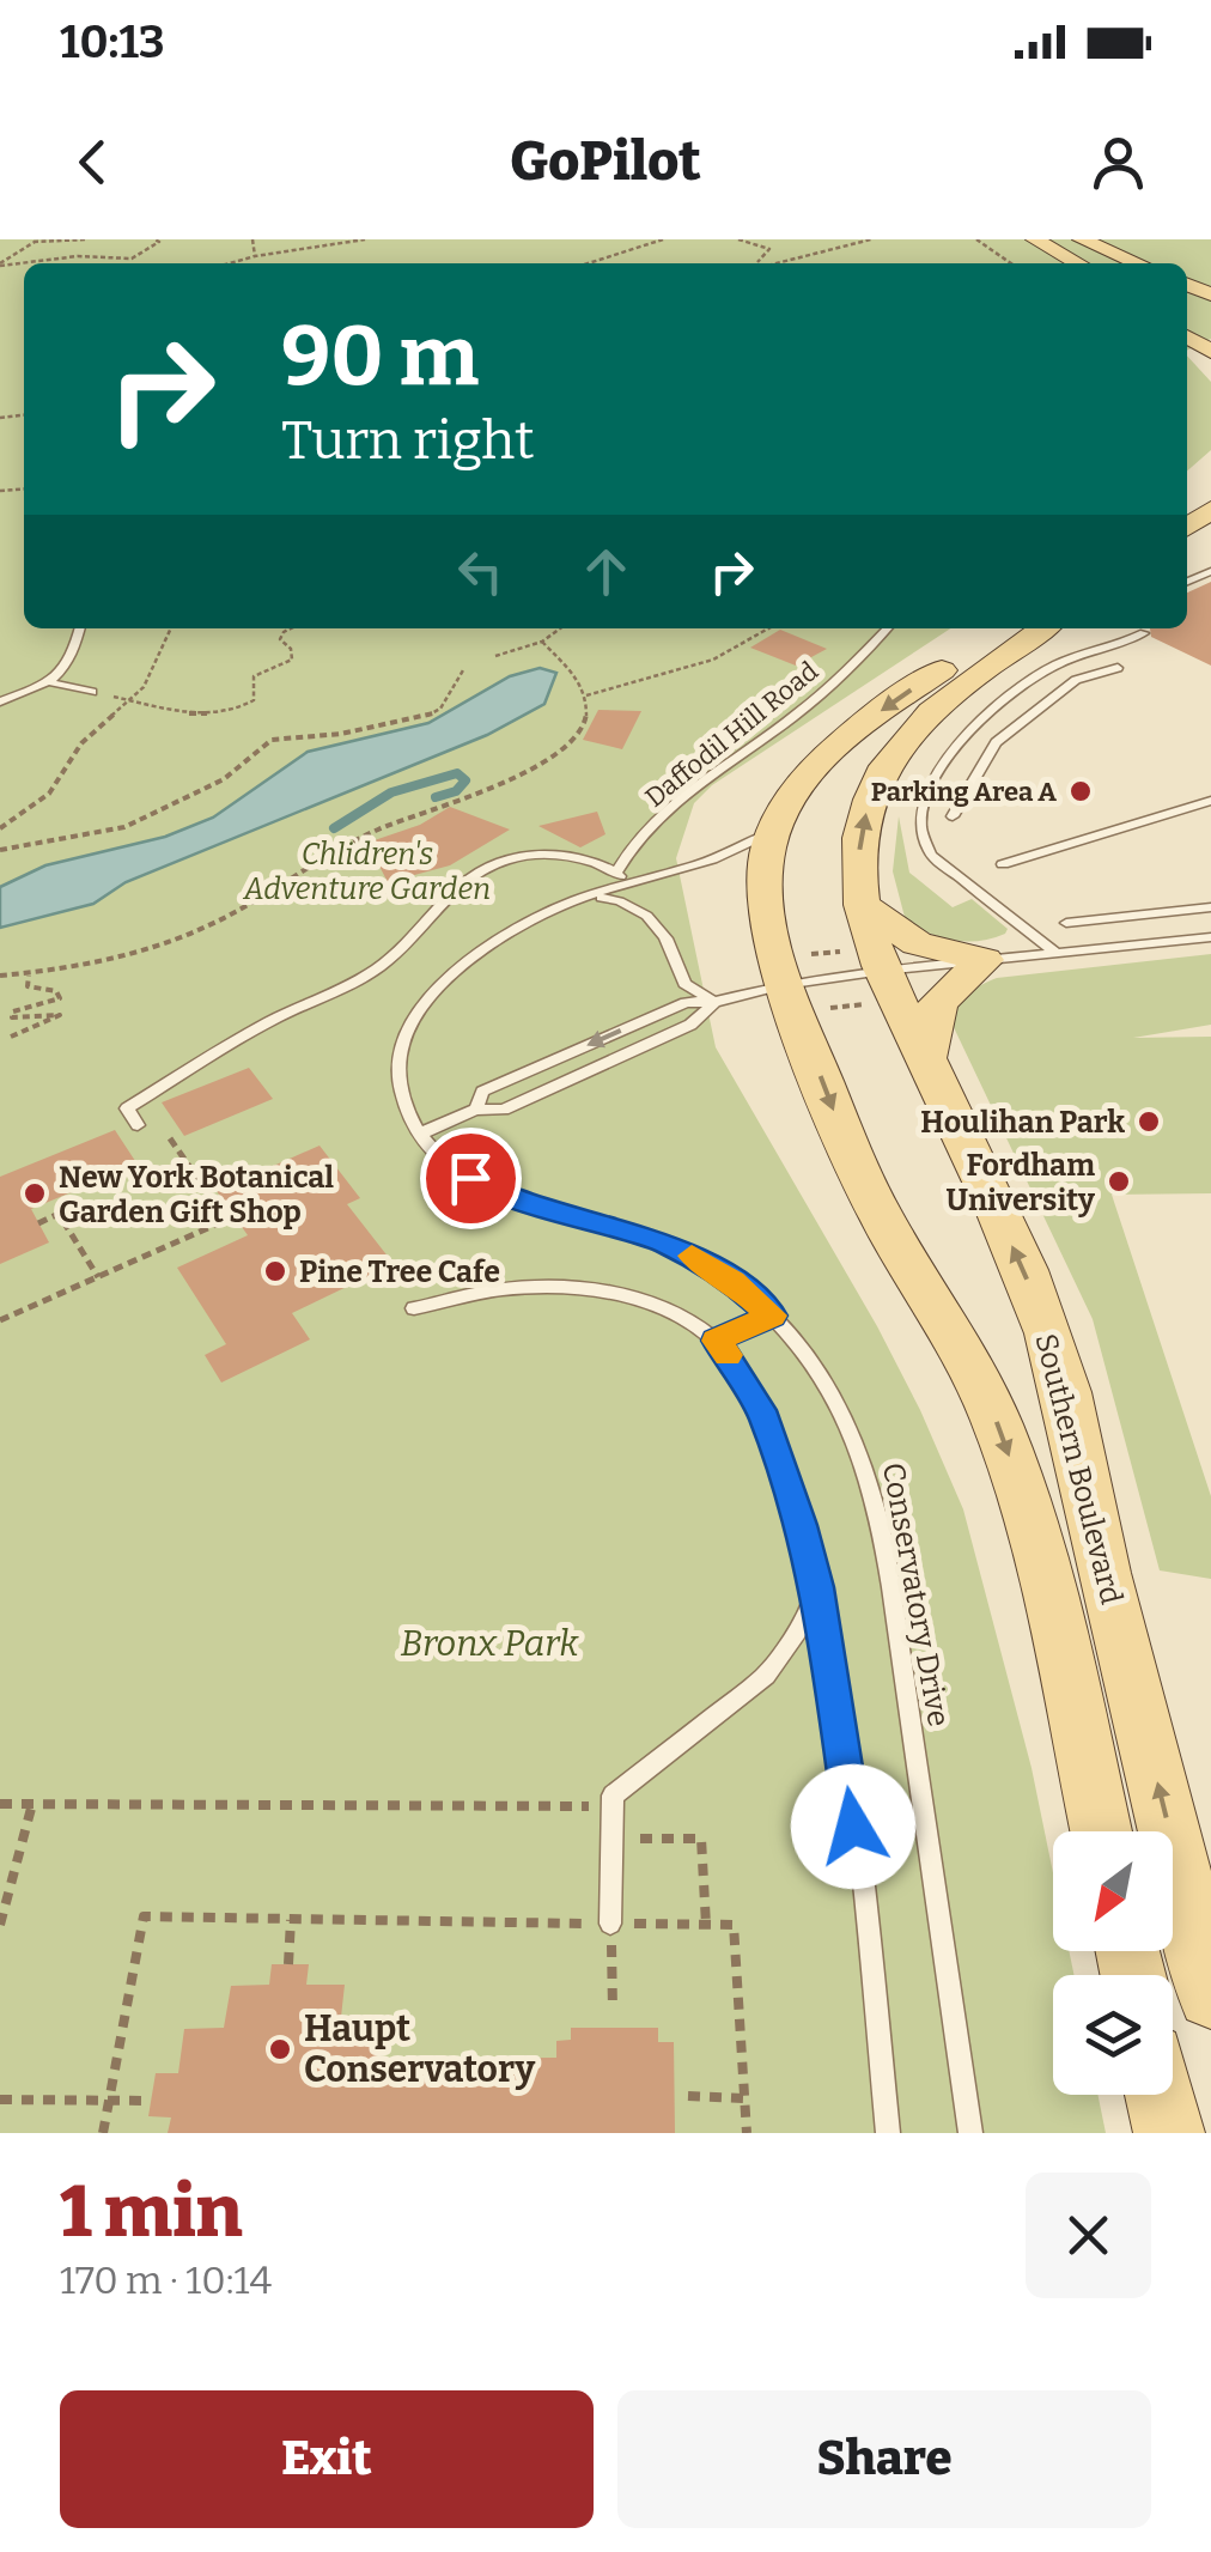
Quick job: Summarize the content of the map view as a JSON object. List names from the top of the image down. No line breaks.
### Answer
{"streets":{"main road":["Southern Boulevard"],"lane":["Daffodil Hill Road","Conservatory Drive"]},"parks":["Chlidren's Adventure Garden","Bronx Park"],"places":["Parking Area A","Houlihan Park","Fordham University","New York Botanical Garden Gift Shop","Pine Tree Cafe","Haupt Conservatory"],"north":"bottom left","page":{"status":"10:13","header":"GoPilot","turn":["90 m","Turn right"],"heading":["1 min","170 m · 10:14"],"buttons":["Exit","Share"]}}
